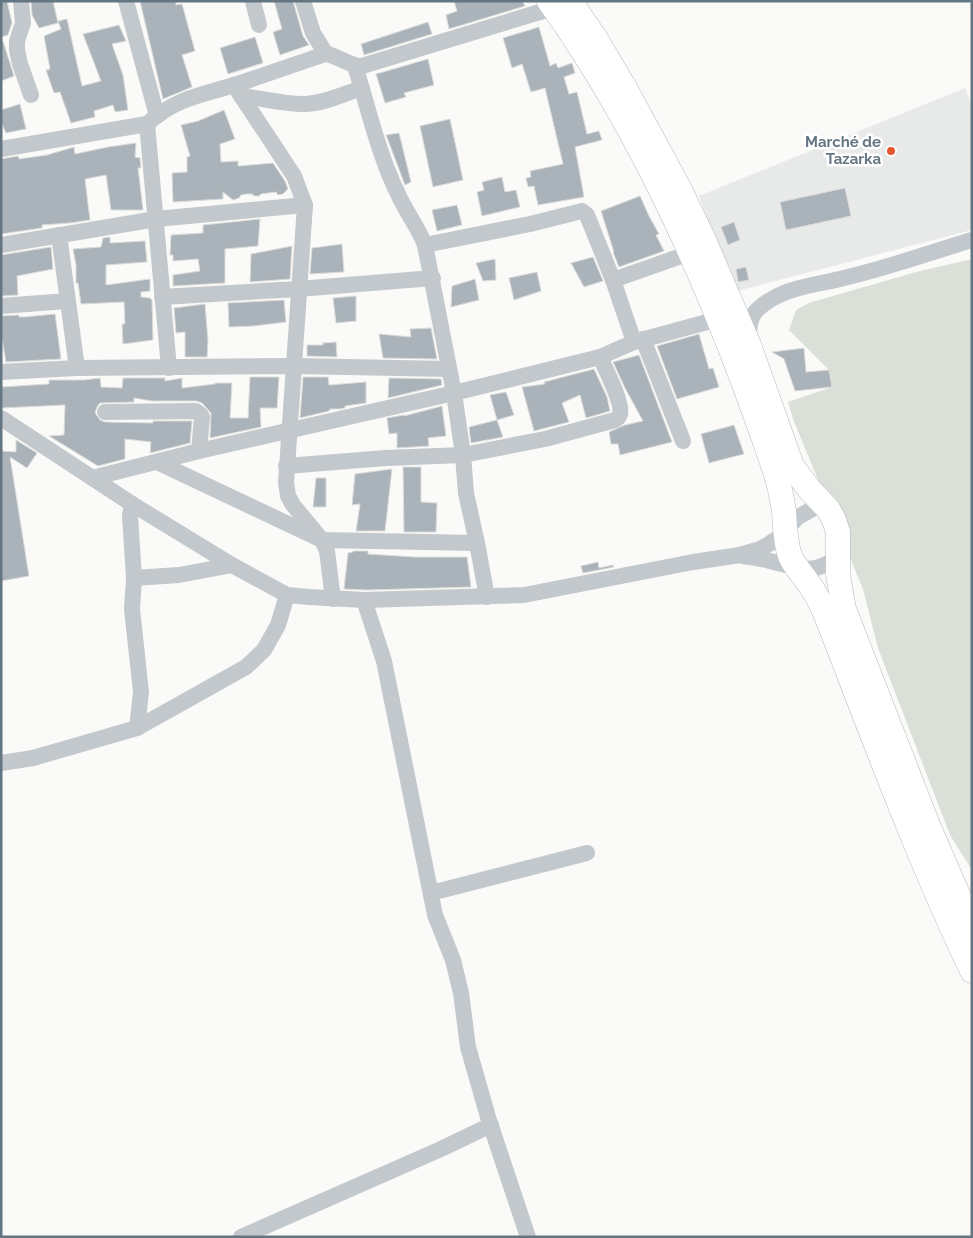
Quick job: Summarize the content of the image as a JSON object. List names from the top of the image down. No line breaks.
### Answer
{"places":["Marché de Tazarka"]}
